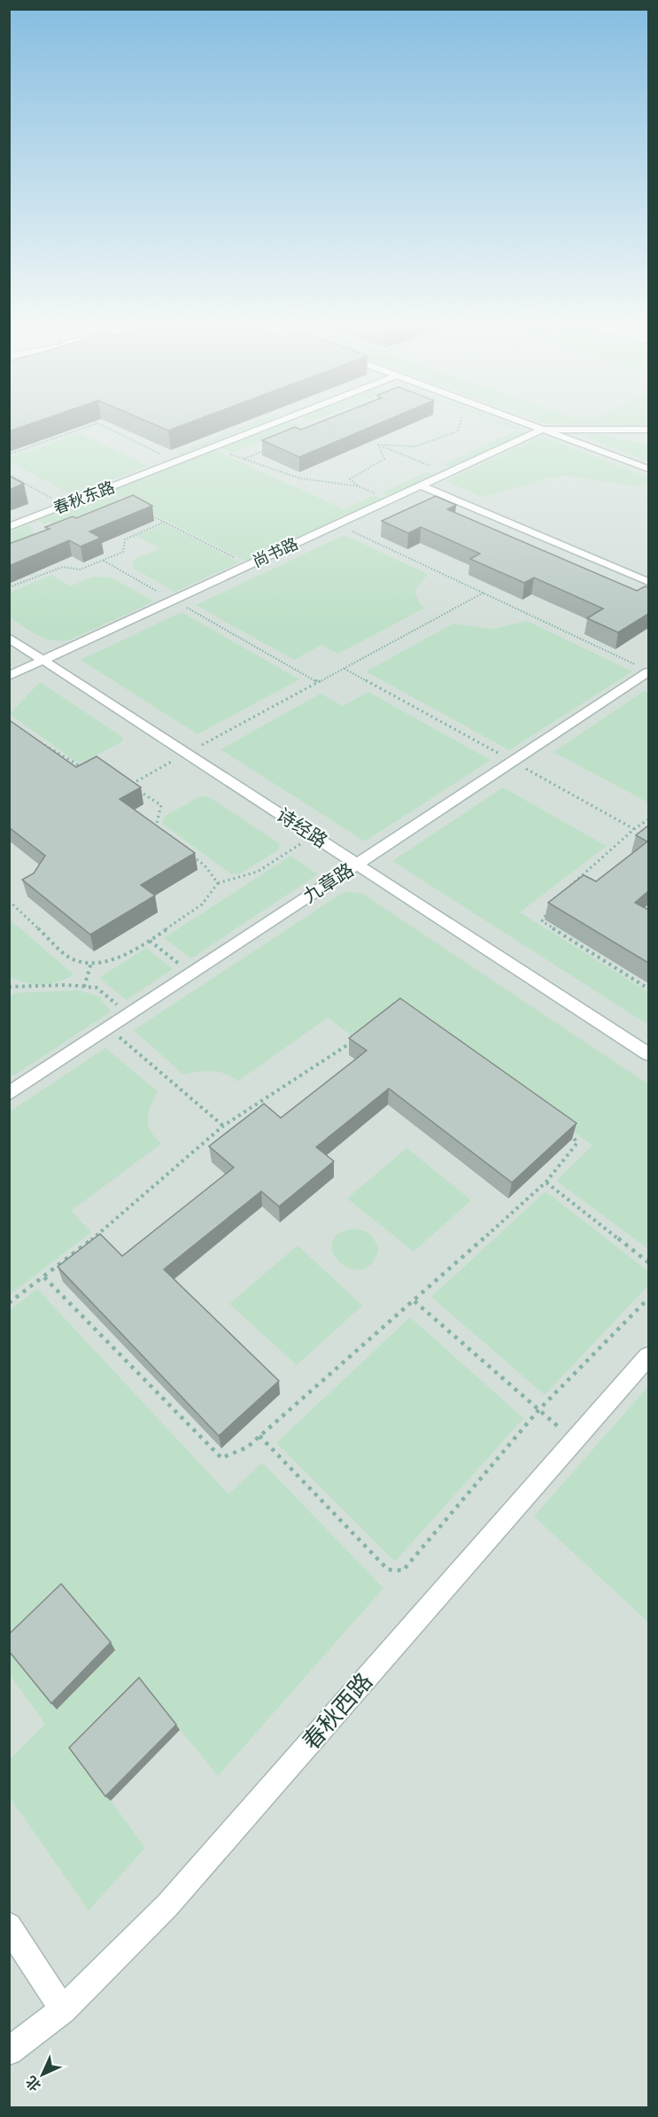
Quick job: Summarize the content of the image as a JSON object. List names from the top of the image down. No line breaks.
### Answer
{"streets":{"street":["春秋东路","尚书路","诗经路","九章路","春秋西路"]},"crossings":[["尚书路","诗经路"],["诗经路","九章路"]],"north":"bottom left"}
